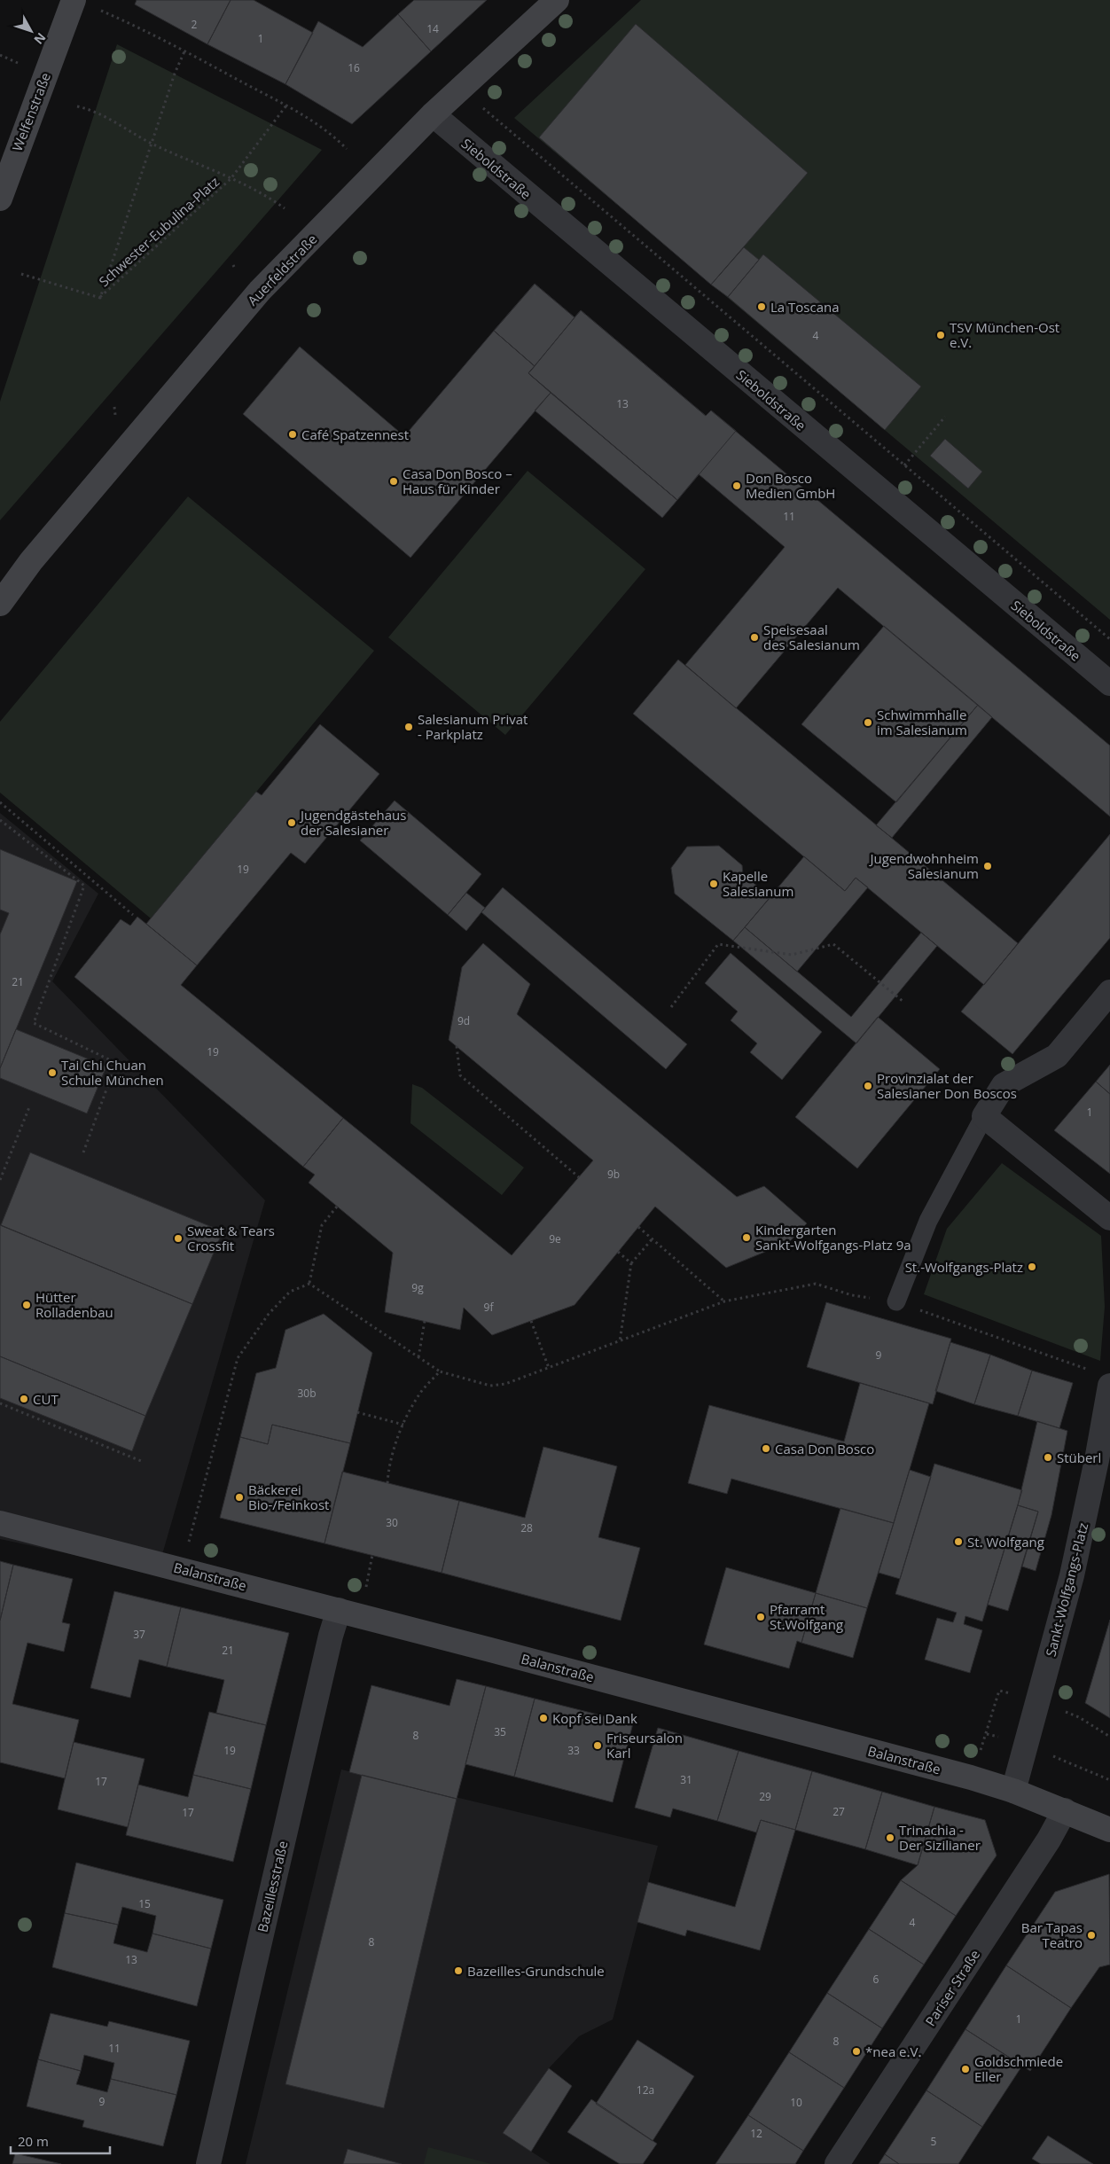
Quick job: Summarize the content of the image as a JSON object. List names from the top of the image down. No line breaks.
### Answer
{"streets":{"street":["Welfenstraße","Sieboldstraße","Auerfeldstraße","Balanstraße","Sankt-Wolfgangs-Platz","Bazeillesstraße","Pariser Straße"],"path":["Schwester-Eubulina-Platz"]},"crossings":[["Sieboldstraße","Auerfeldstraße"],["Balanstraße","Sankt-Wolfgangs-Platz"],["Balanstraße","Bazeillesstraße"],["Balanstraße","Pariser Straße"]],"places":["La Toscana","TSV München-Ost e.V.","Café Spatzennest","Casa Don Bosco – Haus für Kinder","Don Bosco Medien GmbH","Speisesaal des Salesianum","Schwimmhalle im Salesianum","Salesianum Privat - Parkplatz","Jugendgästehaus der Salesianer","Jugendwohnheim Salesianum","Kapelle Salesianum","Tai Chi Chuan Schule München","Provinzialat der Salesianer Don Boscos","Kindergarten Sankt-Wolfgangs-Platz 9a","Sweat & Tears Crossfit","St.-Wolfgangs-Platz","Hütter Rolladenbau","CUT","Casa Don Bosco","Stüberl","Bäckerei Bio-/Feinkost","St. Wolfgang","Pfarramt St.Wolfgang","Kopf sei Dank","Friseursalon Karl","Trinachia - Der Sizilianer","Bar Tapas Teatro","Bazeilles-Grundschule","*nea e.V.","Goldschmiede Eller"],"house_numbers":["2","14","1","16","4","13","11","19","21","9d","19","1","9b","9e","9g","9f","9","30b","30","28","37","21","35","8","19","33","31","17","29","27","17","15","4","8","13","6","1","8","11","12a","9","10","12","5"],"scale_bar":"20 m","north":"bottom right"}
